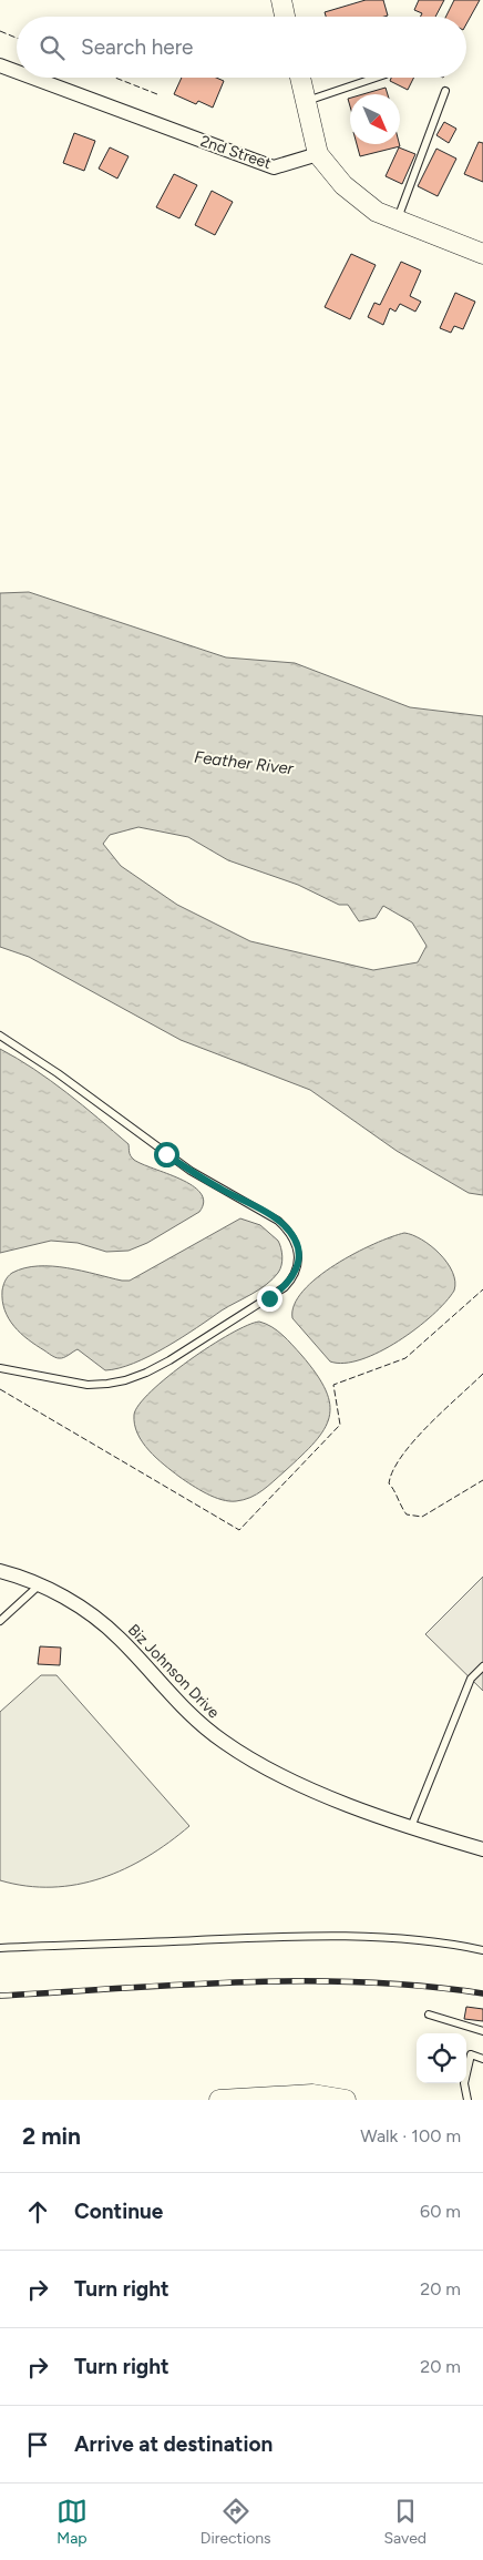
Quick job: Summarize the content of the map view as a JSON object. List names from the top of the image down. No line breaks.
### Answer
{"streets":{"street":["2nd Street","Biz Johnson Drive"]},"water":["Feather River"],"north":"bottom right","page":{"search":"Search here","heading":["2 min","Walk · 100 m"],"list":[["Continue","60 m"],["Turn right","20 m"],["Turn right","20 m"],"Arrive at destination"],"nav":["Map","Directions","Saved"]}}
